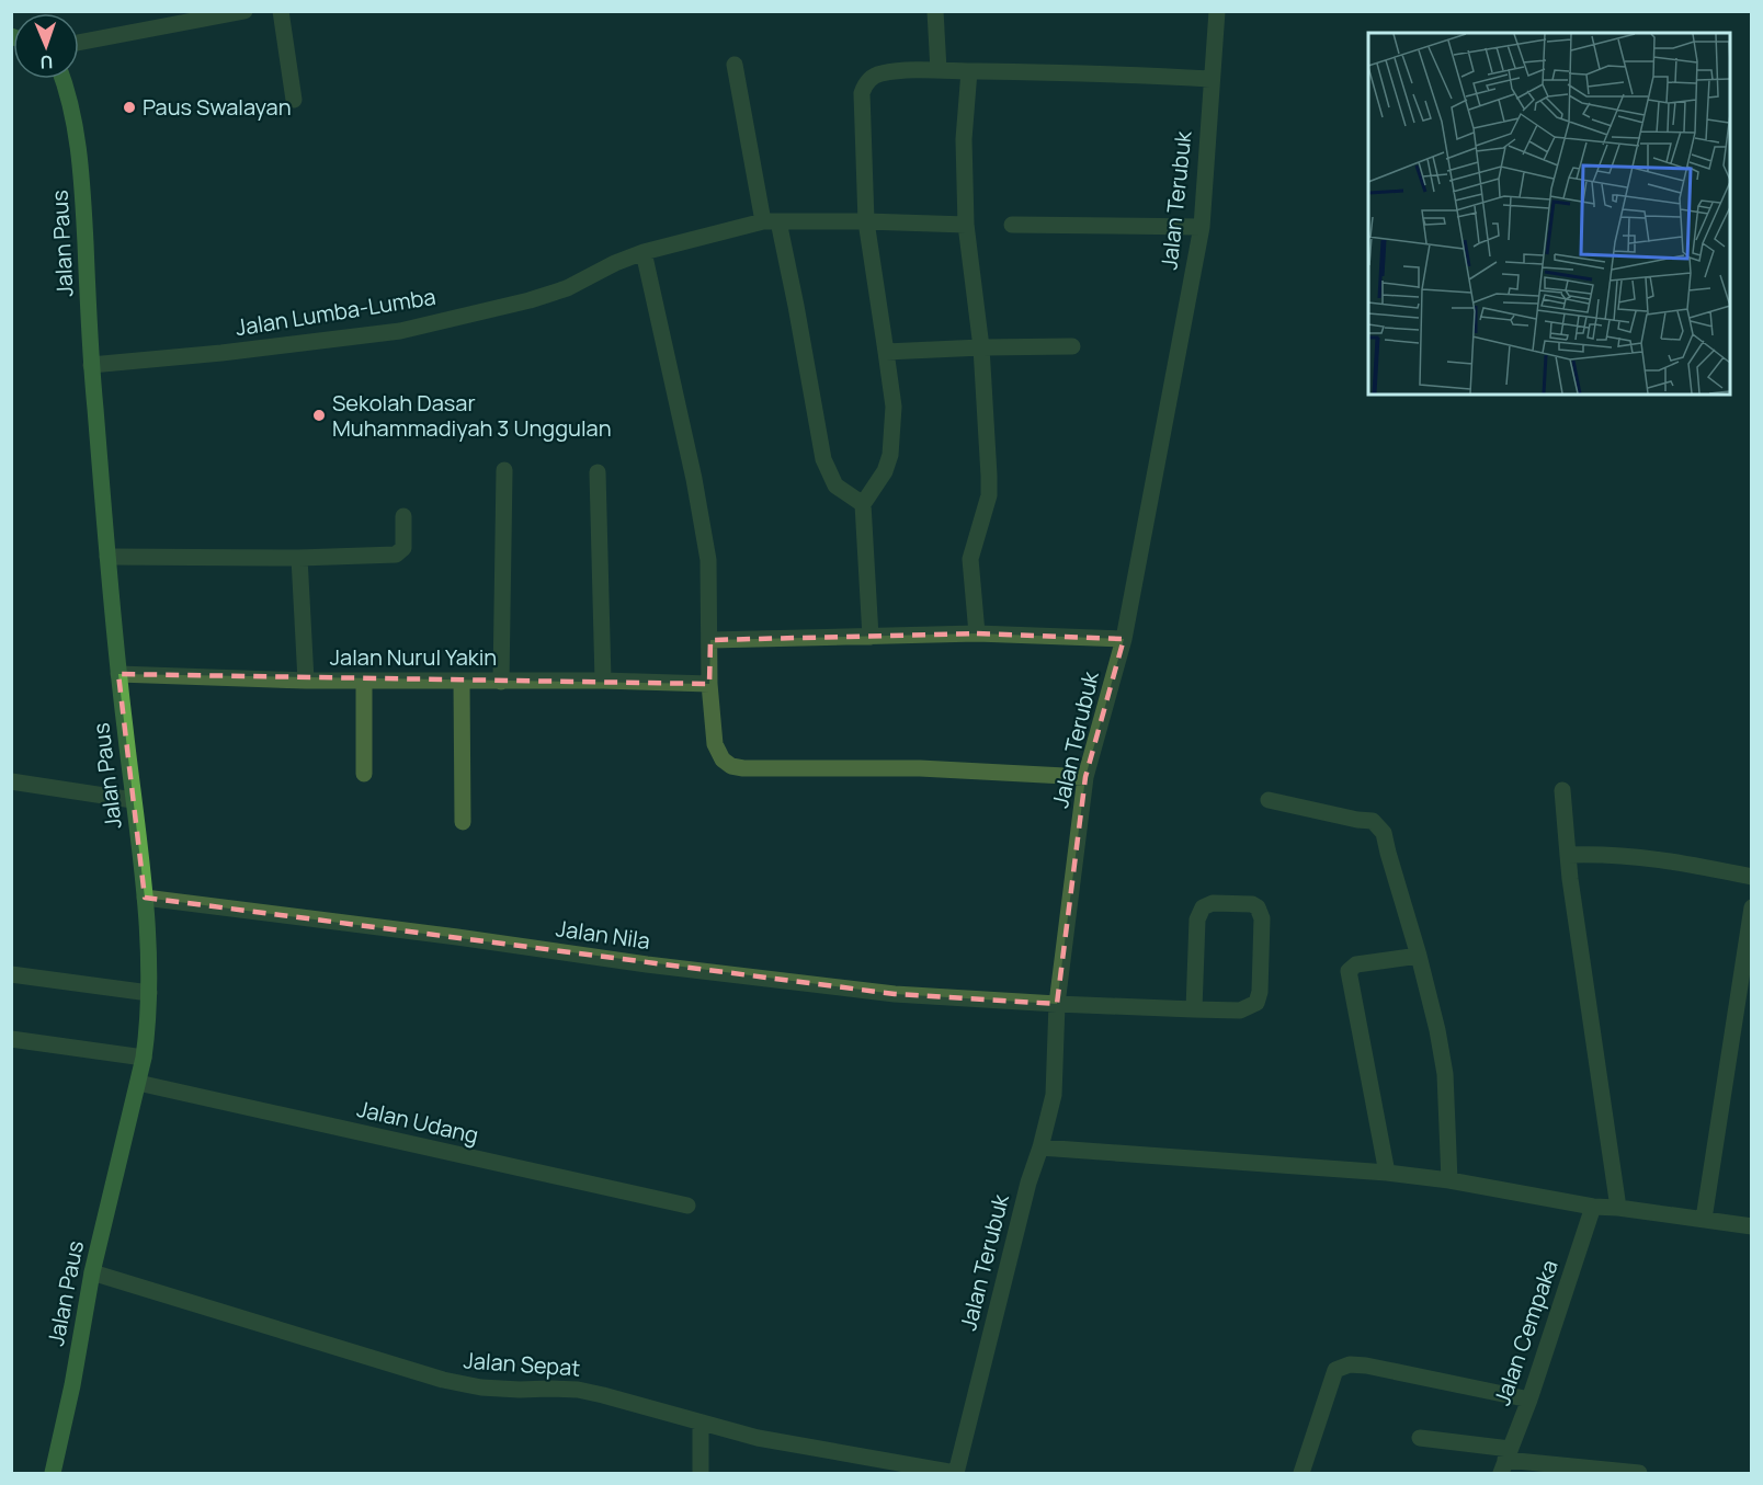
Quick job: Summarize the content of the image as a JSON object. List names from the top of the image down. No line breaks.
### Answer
{"streets":{"main road":["Jalan Paus"],"street":["Jalan Terubuk","Jalan Lumba-Lumba","Jalan Nurul Yakin","Jalan Nila","Jalan Udang","Jalan Cempaka","Jalan Sepat"]},"crossings":[["Jalan Terubuk","Jalan Nila"],["Jalan Terubuk","Jalan Sepat"],["Jalan Paus","Jalan Lumba-Lumba"],["Jalan Paus","Jalan Nurul Yakin"],["Jalan Paus","Jalan Nila"],["Jalan Paus","Jalan Udang"],["Jalan Paus","Jalan Sepat"]],"places":["Paus Swalayan","Sekolah Dasar Muhammadiyah 3 Unggulan"],"north":"bottom"}
